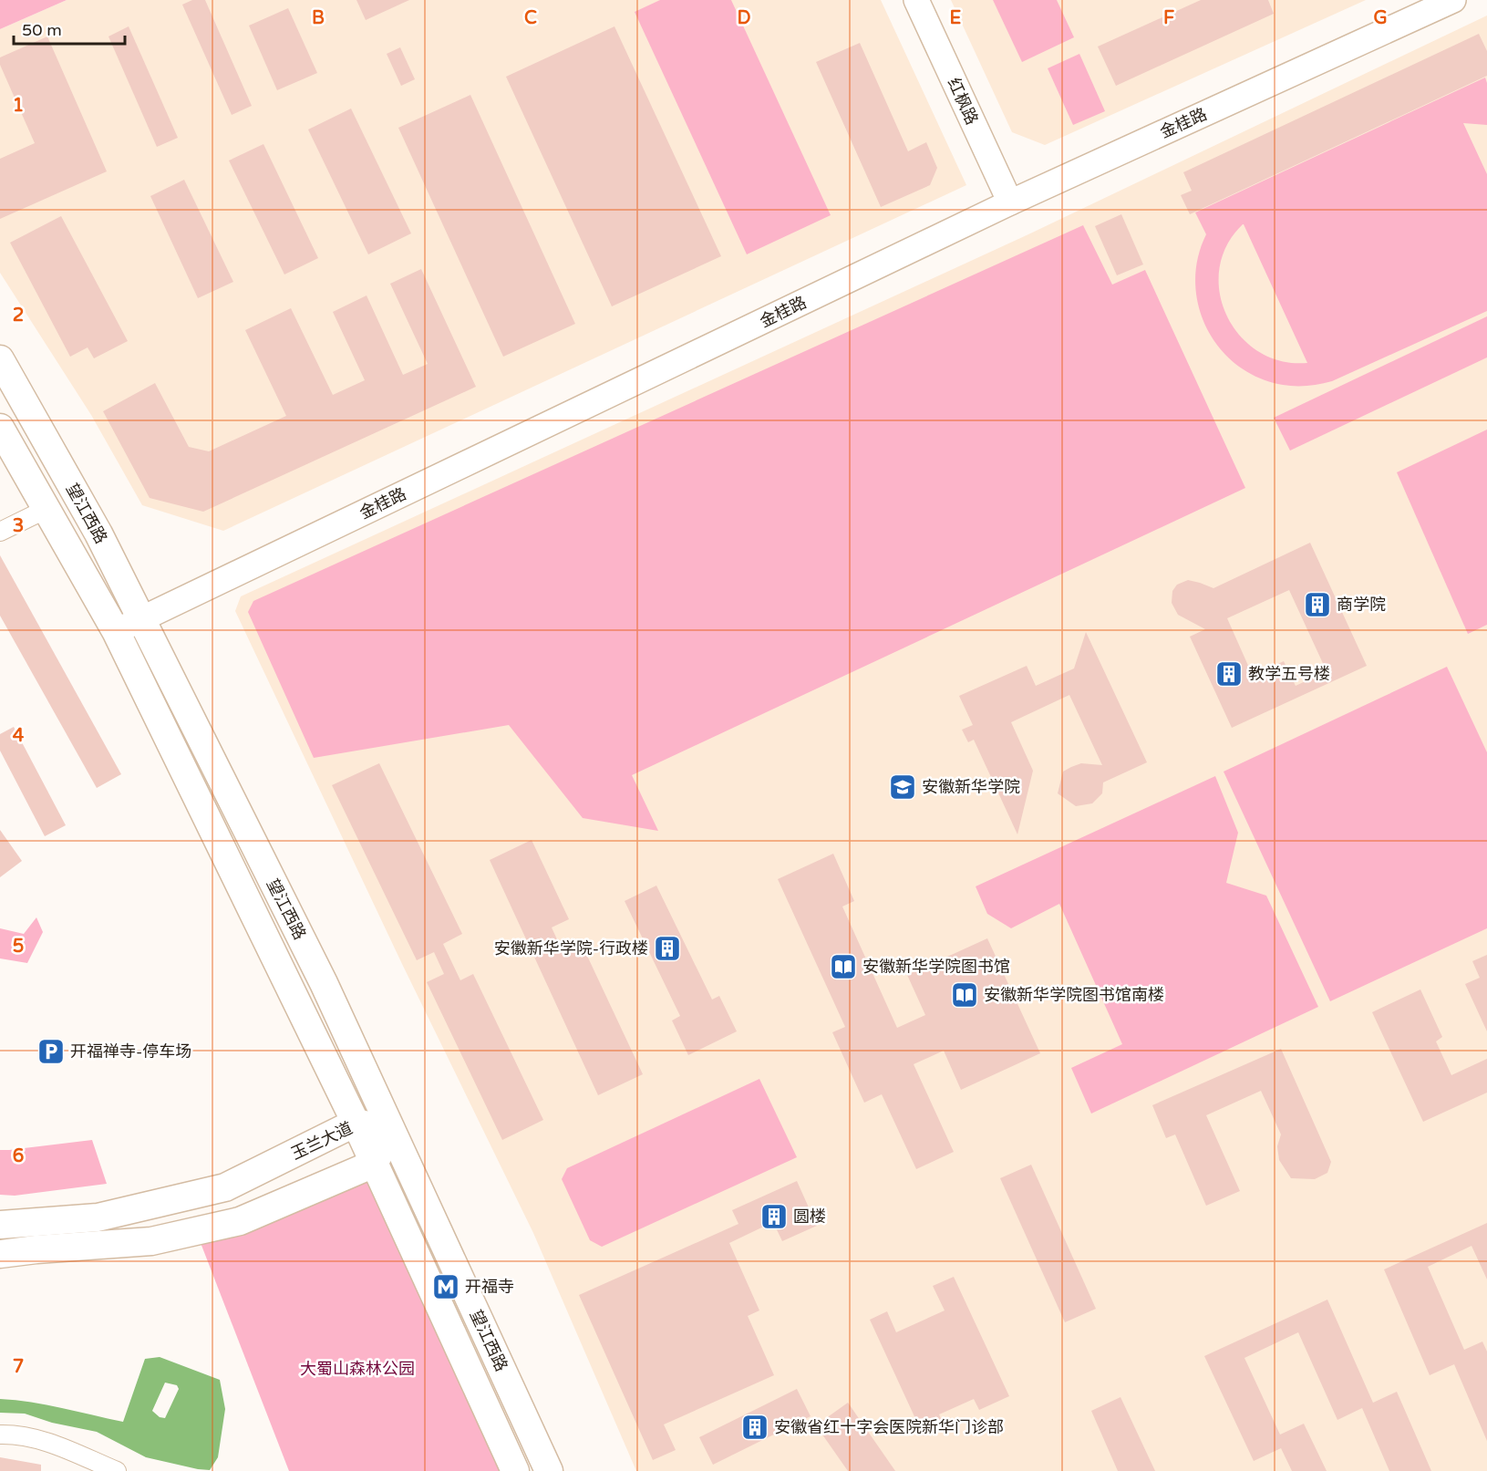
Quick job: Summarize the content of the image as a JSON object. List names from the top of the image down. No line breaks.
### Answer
{"streets":{"main road":["望江西路","玉兰大道"],"street":["红枫路","金桂路"]},"crossings":[["红枫路","金桂路"],["金桂路","望江西路"],["望江西路","玉兰大道"]],"parks":["大蜀山森林公园"],"places":{"building":["商学院","教学五号楼","安徽新华学院-行政楼","圆楼","安徽省红十字会医院新华门诊部"],"school or university":["安徽新华学院"],"library":["安徽新华学院图书馆","安徽新华学院图书馆南楼"],"parking":["开福禅寺-停车场"],"metro station":["开福寺"]},"scale_bar":"50 m","grid":{"columns":["B","C","D","E","F","G"],"rows":["1","2","3","4","5","6","7"]}}
